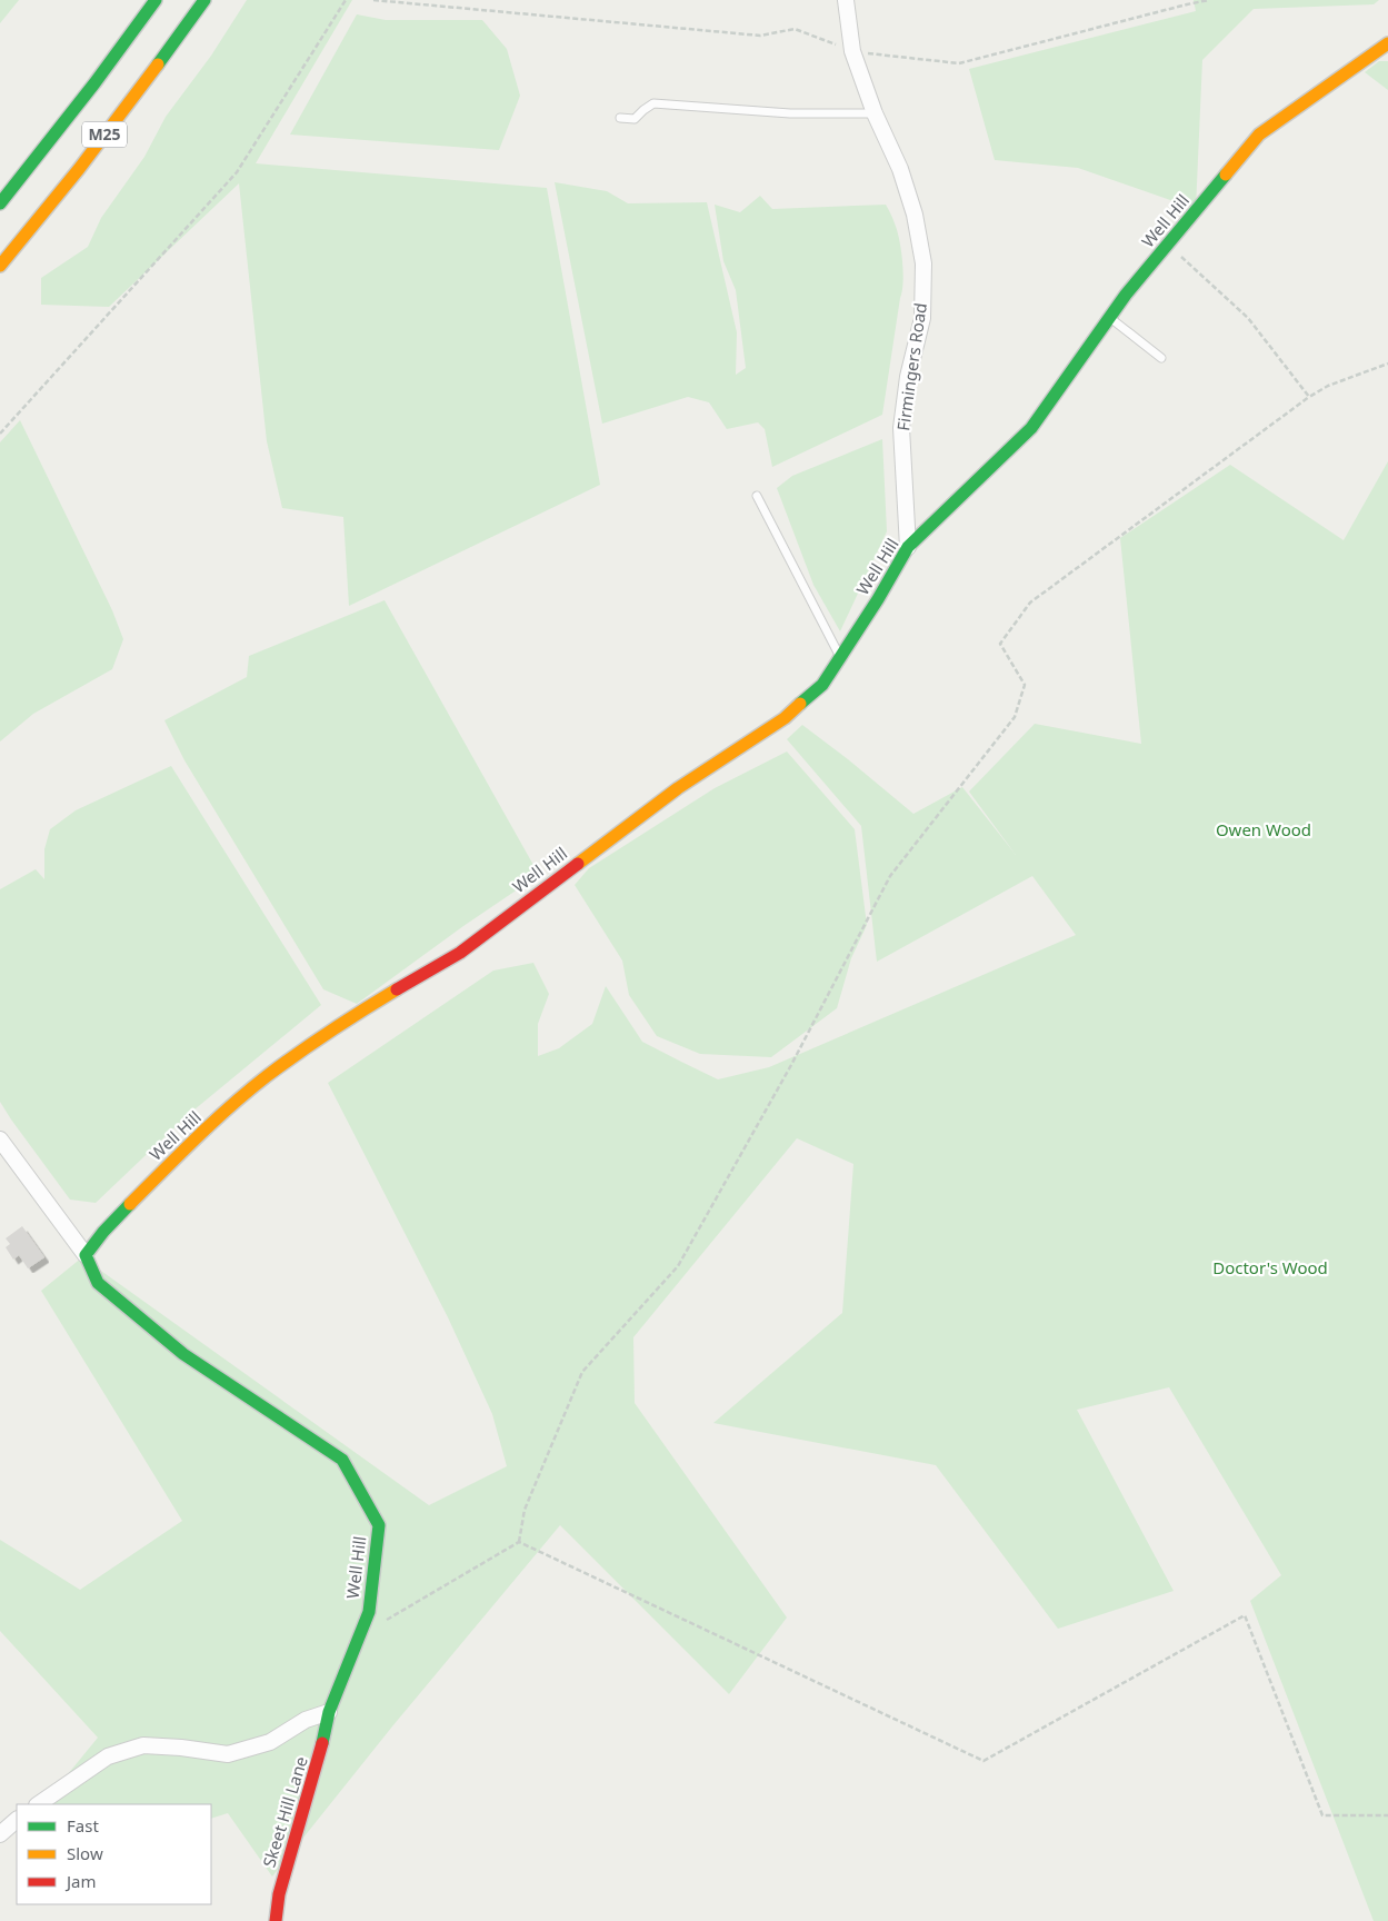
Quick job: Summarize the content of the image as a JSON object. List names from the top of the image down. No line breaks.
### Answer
{"streets":{"main road":["M25","Well Hill","Skeet Hill Lane"],"street":["Firmingers Road"]},"crossings":[["Well Hill","Firmingers Road"],["Well Hill","Skeet Hill Lane"]],"parks":["Owen Wood","Doctor's Wood"],"legend":["Fast","Slow","Jam"]}
